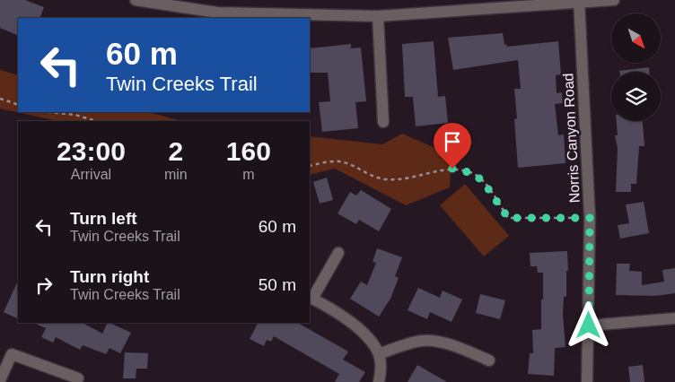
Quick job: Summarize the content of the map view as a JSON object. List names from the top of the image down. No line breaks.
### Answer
{"streets":{"street":["Norris Canyon Road"]},"north":"bottom right","page":{"turn":["60 m","Twin Creeks Trail"],"eta":["23:00","Arrival","2","min","160","m"],"list":[{"name":"Turn left","note":"Twin Creeks Trail","value":"60 m"},{"name":"Turn right","note":"Twin Creeks Trail","value":"50 m"}]}}
